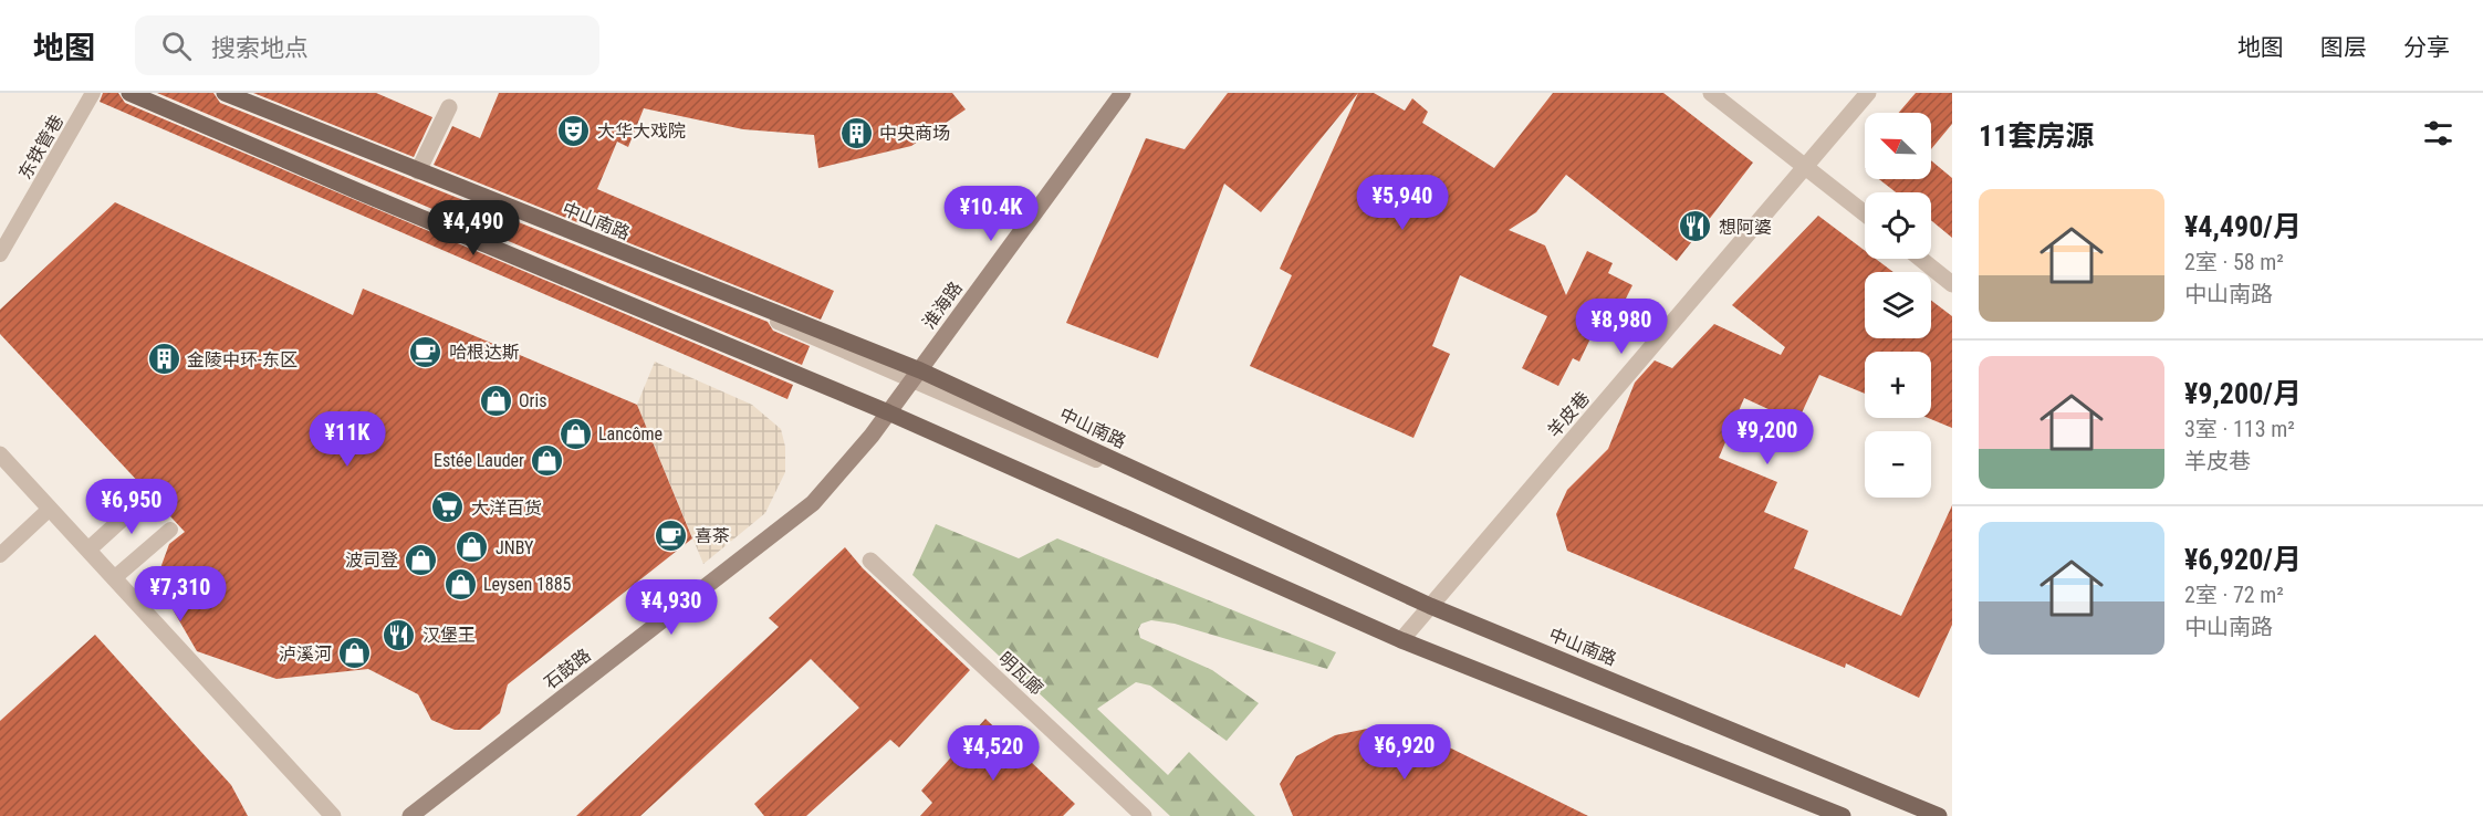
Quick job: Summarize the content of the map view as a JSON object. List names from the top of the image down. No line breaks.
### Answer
{"streets":{"main road":["中山南路"],"street":["淮海路","羊皮巷","石鼓路","明瓦廊"],"lane":["东铁管巷"]},"crossings":[["中山南路","淮海路"],["中山南路","羊皮巷"],["淮海路","石鼓路"]],"places":{"theatre":["大华大戏院"],"building":["中央商场","金陵中环-东区"],"restaurant":["想阿婆","汉堡王"],"cafe":["哈根达斯","喜茶"],"shop":["Oris","Lancôme","Estée Lauder","JNBY","波司登","Leysen 1885","泸溪河"],"supermarket":["大洋百货"]},"north":"top left","page":{"header":"地图","search":"搜索地点","nav":["地图","图层","分享"],"heading":"11套房源","map_buttons":["+","−"],"list":[{"name":"¥4,490/月","note":"2室 · 58 m² · 中山南路"},{"name":"¥9,200/月","note":"3室 · 113 m² · 羊皮巷"},{"name":"¥6,920/月","note":"2室 · 72 m² · 中山南路"}],"price":["¥5,940","¥10.4K","¥4,490","¥8,980","¥9,200","¥11K","¥6,950","¥7,310","¥4,930","¥6,920","¥4,520"]}}
